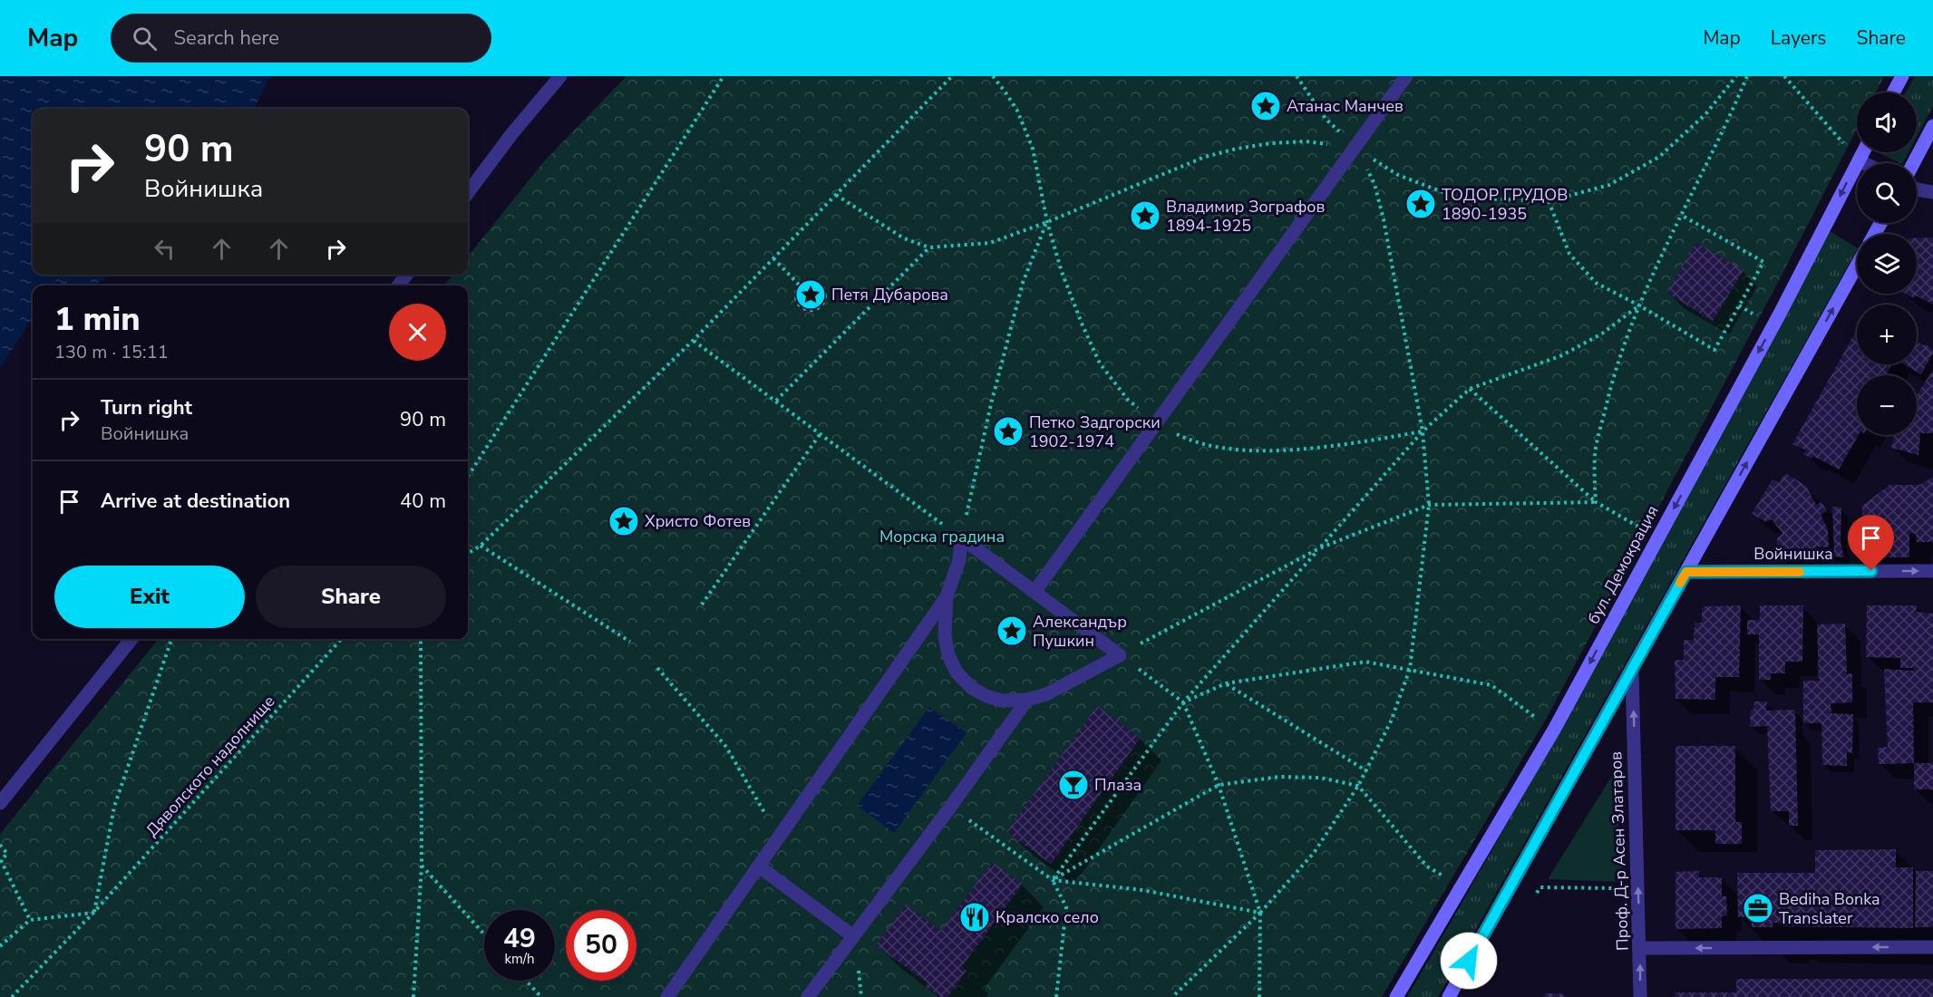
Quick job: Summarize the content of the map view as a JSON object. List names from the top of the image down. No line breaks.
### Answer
{"streets":{"main road":["бул. Демокрация"],"street":["Войнишка","Проф. Д-р Асен Златаров"],"path":["Дяволското надолнище"]},"one_way":["Войнишка","Проф. Д-р Асен Златаров"],"parks":["Морска градина"],"places":{"place":["Атанас Манчев","TOДOP ГРУДОВ 1890-1935","Владимир Зографов 1894-1925","Петя Дубарова","Петко Задгорски 1902-1974","Христо Фотев","Александър Пушкин"],"bar":["Плаза"],"office":["Bediha Bonka Translater"],"restaurant":["Кралско село"]},"page":{"header":"Map","search":"Search here","nav":["Map","Layers","Share"],"map_buttons":["+","−"],"turn":["90 m","Войнишка"],"heading":["1 min","130 m · 15:11"],"list":[{"name":"Turn right","note":"Войнишка","value":"90 m"},{"name":"Arrive at destination","value":"40 m"}],"buttons":["Exit","Share"],"speed":"49 km/h","limit":"50"}}
